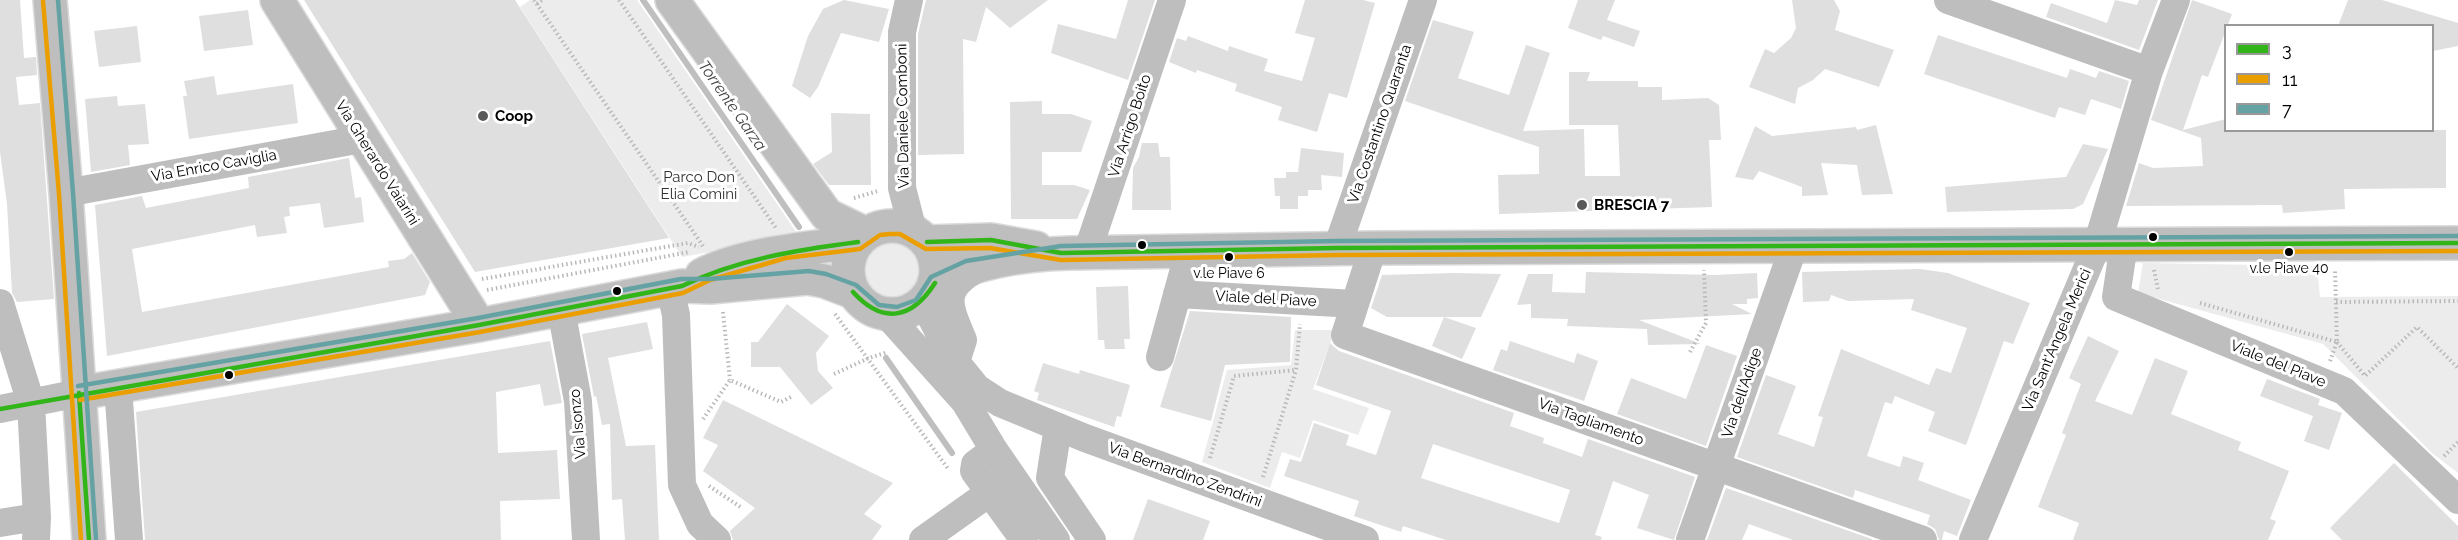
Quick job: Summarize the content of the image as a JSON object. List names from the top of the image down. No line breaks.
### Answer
{"streets":{"main road":["Via Gherardo Vaiarini"],"street":["Via Daniele Comboni","Via Costantino Quaranta","Via Arrigo Boito","Via Enrico Caviglia","Viale del Piave","Via Sant'Angela Merici","Via dell'Adige","Via Tagliamento","Via Isonzo","Via Bernardino Zendrini"]},"crossings":[["Via Gherardo Vaiarini","Via Enrico Caviglia"],["Viale del Piave","Via Sant'Angela Merici"],["Viale del Piave","Via Tagliamento"],["Via dell'Adige","Via Tagliamento"]],"water":["Torrente Garza"],"parks":["Parco Don Elia Comini"],"places":["Coop","BRESCIA 7","v.le Piave 40","v.le Piave 6"],"lines":["transit line 7","transit line 11","transit line 3"],"legend":["3","11","7"]}
